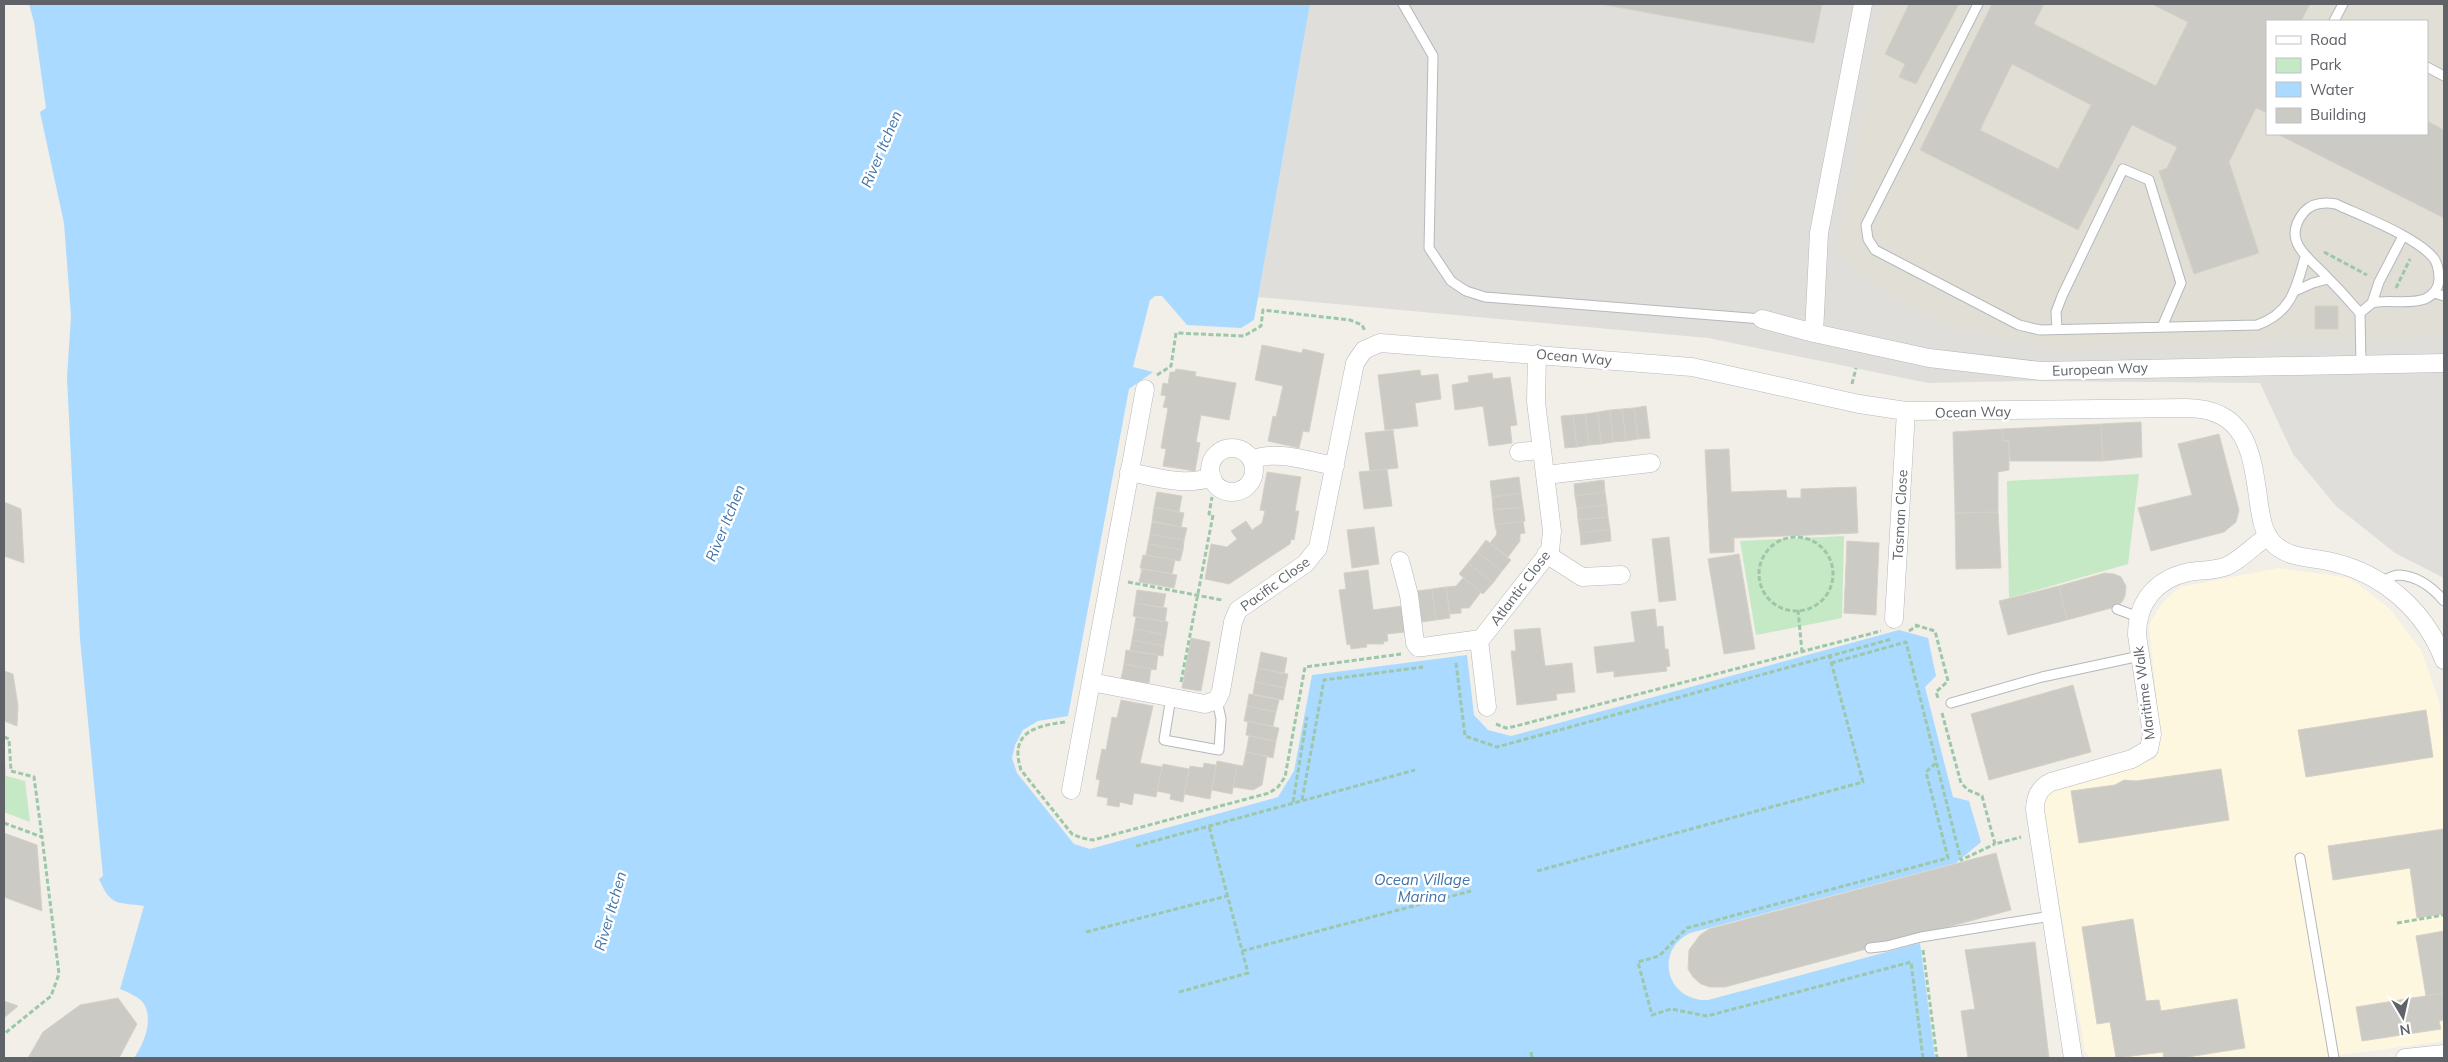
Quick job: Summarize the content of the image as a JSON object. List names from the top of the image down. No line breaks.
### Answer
{"streets":{"street":["Ocean Way","European Way","Tasman Close","Pacific Close","Atlantic Close","Maritime Walk"]},"crossings":[["Ocean Way","Tasman Close"],["Ocean Way","Pacific Close"],["Ocean Way","Atlantic Close"],["Ocean Way","Maritime Walk"]],"water":["River Itchen","Ocean Village Marina"],"legend":["Road","Park","Water","Building"],"north":"bottom"}
